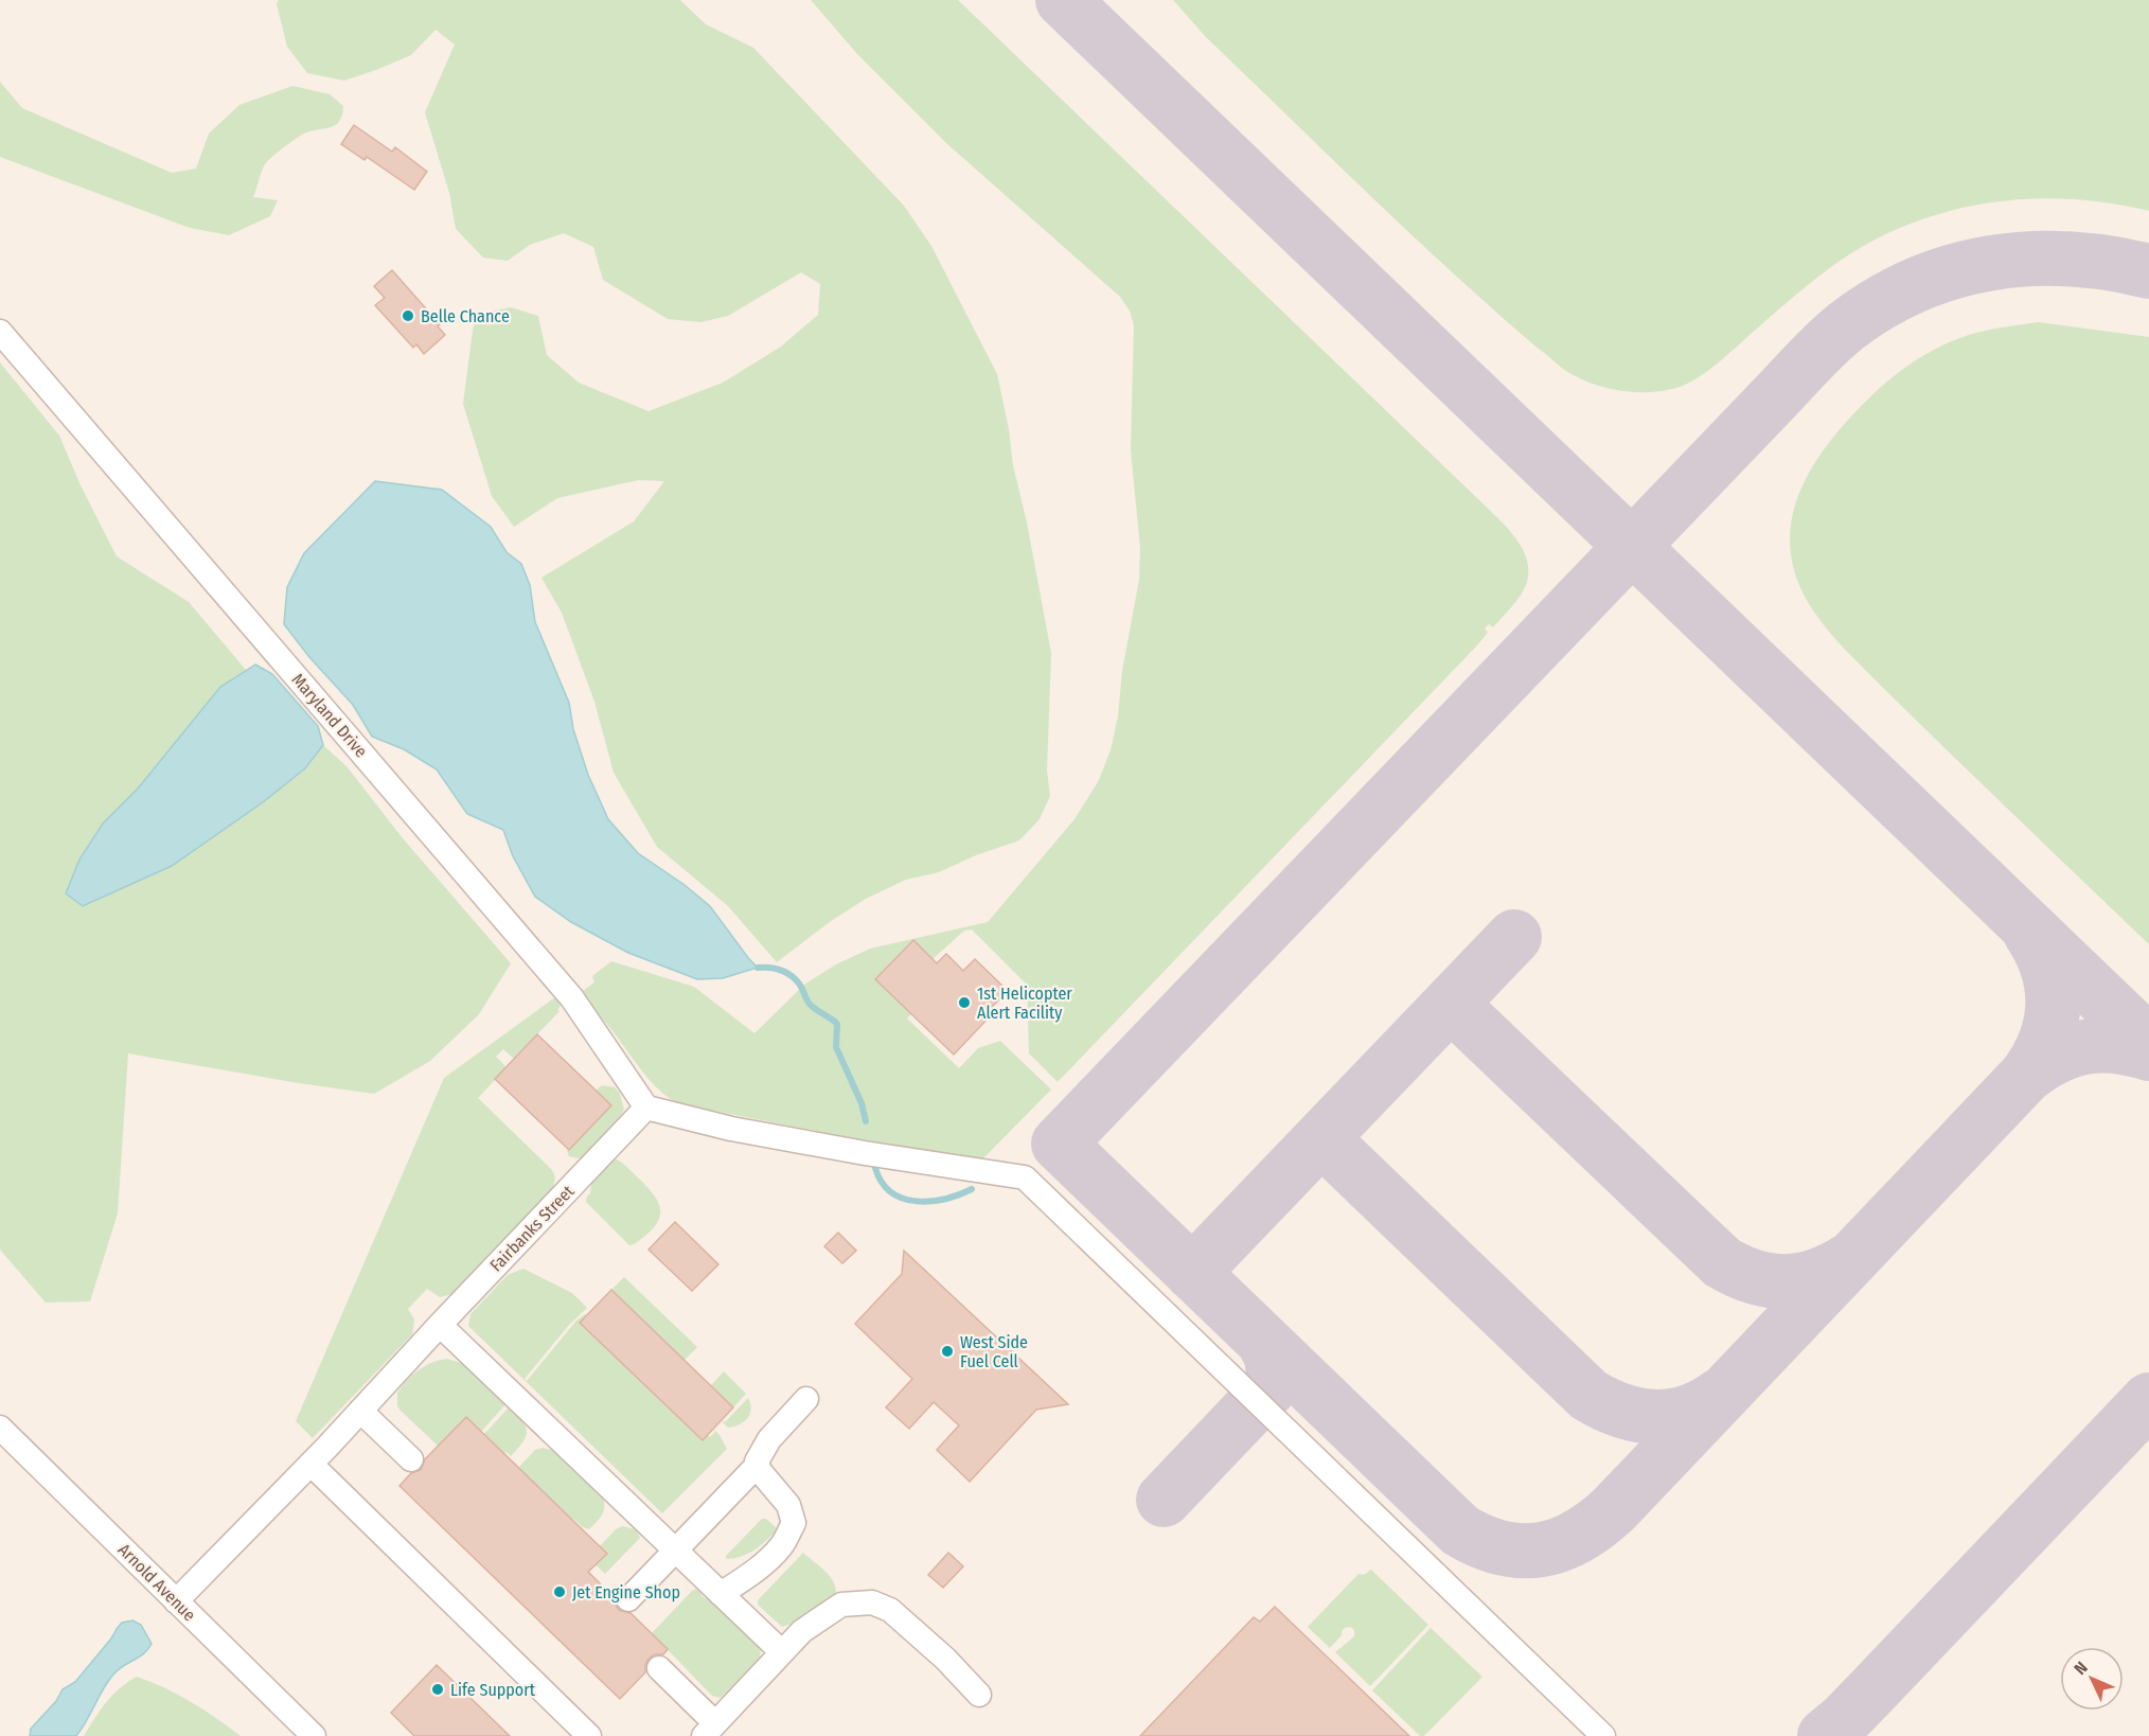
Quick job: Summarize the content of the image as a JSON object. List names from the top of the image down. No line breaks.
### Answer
{"streets":{"street":["Maryland Drive","Fairbanks Street","Arnold Avenue"]},"crossings":[["Maryland Drive","Fairbanks Street"],["Fairbanks Street","Arnold Avenue"]],"places":["Belle Chance","1st Helicopter Alert Facility","West Side Fuel Cell","Jet Engine Shop","Life Support"],"north":"top left"}
